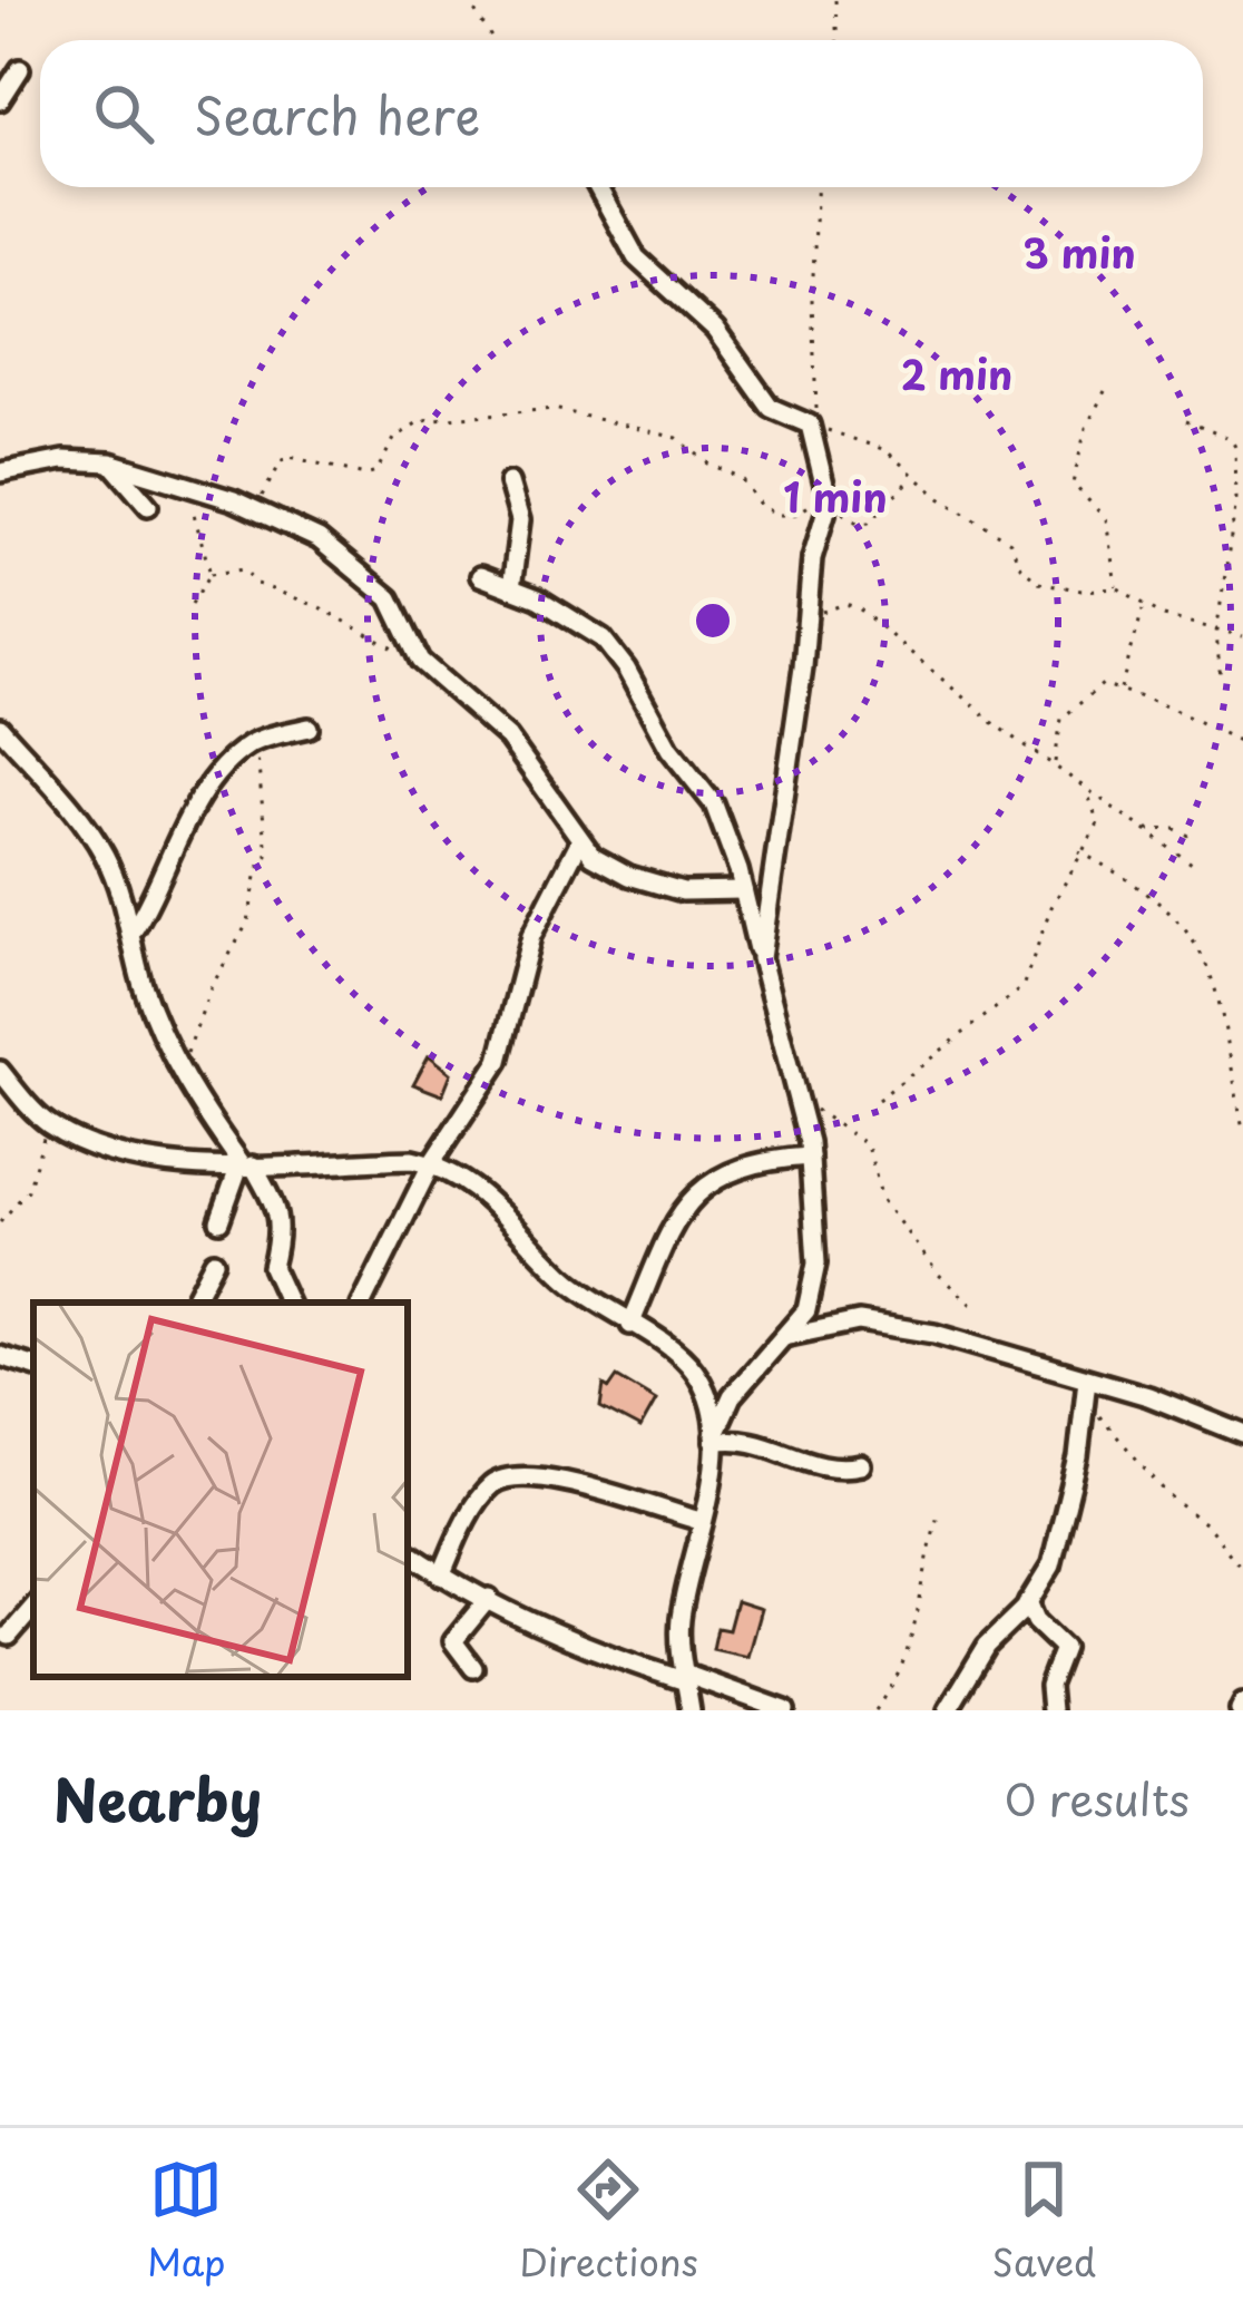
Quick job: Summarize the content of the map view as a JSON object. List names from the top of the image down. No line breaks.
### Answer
{"page":{"search":"Search here","heading":["Nearby","0 results"],"nav":["Map","Directions","Saved"]},"rings":["3 min","2 min","1 min"]}
